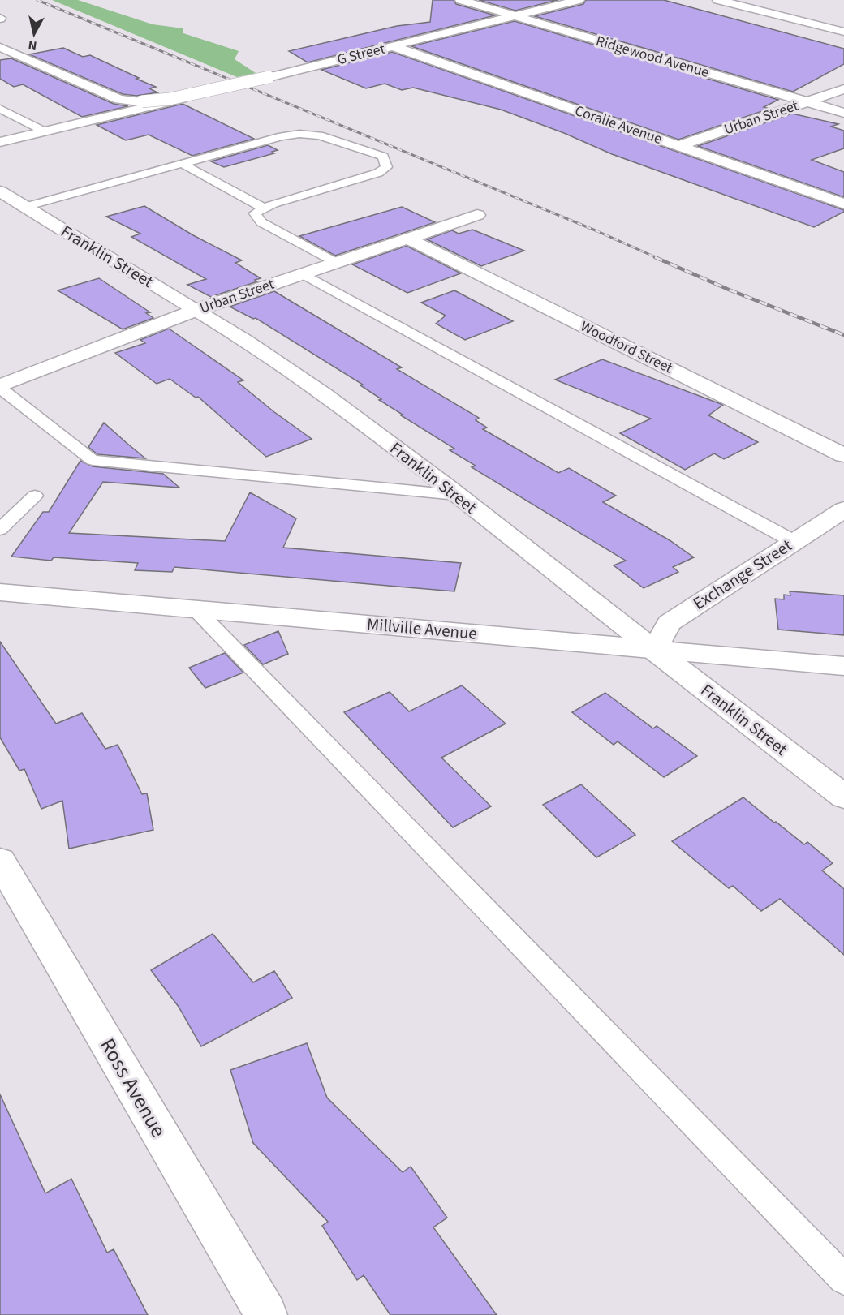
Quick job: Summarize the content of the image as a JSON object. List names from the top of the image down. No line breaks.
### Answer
{"streets":{"street":["G Street","Ridgewood Avenue","Urban Street","Coralie Avenue","Franklin Street","Woodford Street","Exchange Street","Millville Avenue","Ross Avenue"]},"crossings":[["G Street","Ridgewood Avenue"],["G Street","Coralie Avenue"],["Ridgewood Avenue","Urban Street"],["Urban Street","Coralie Avenue"],["Urban Street","Franklin Street"],["Urban Street","Woodford Street"],["Franklin Street","Exchange Street"],["Franklin Street","Millville Avenue"],["Exchange Street","Millville Avenue"]],"north":"bottom"}
